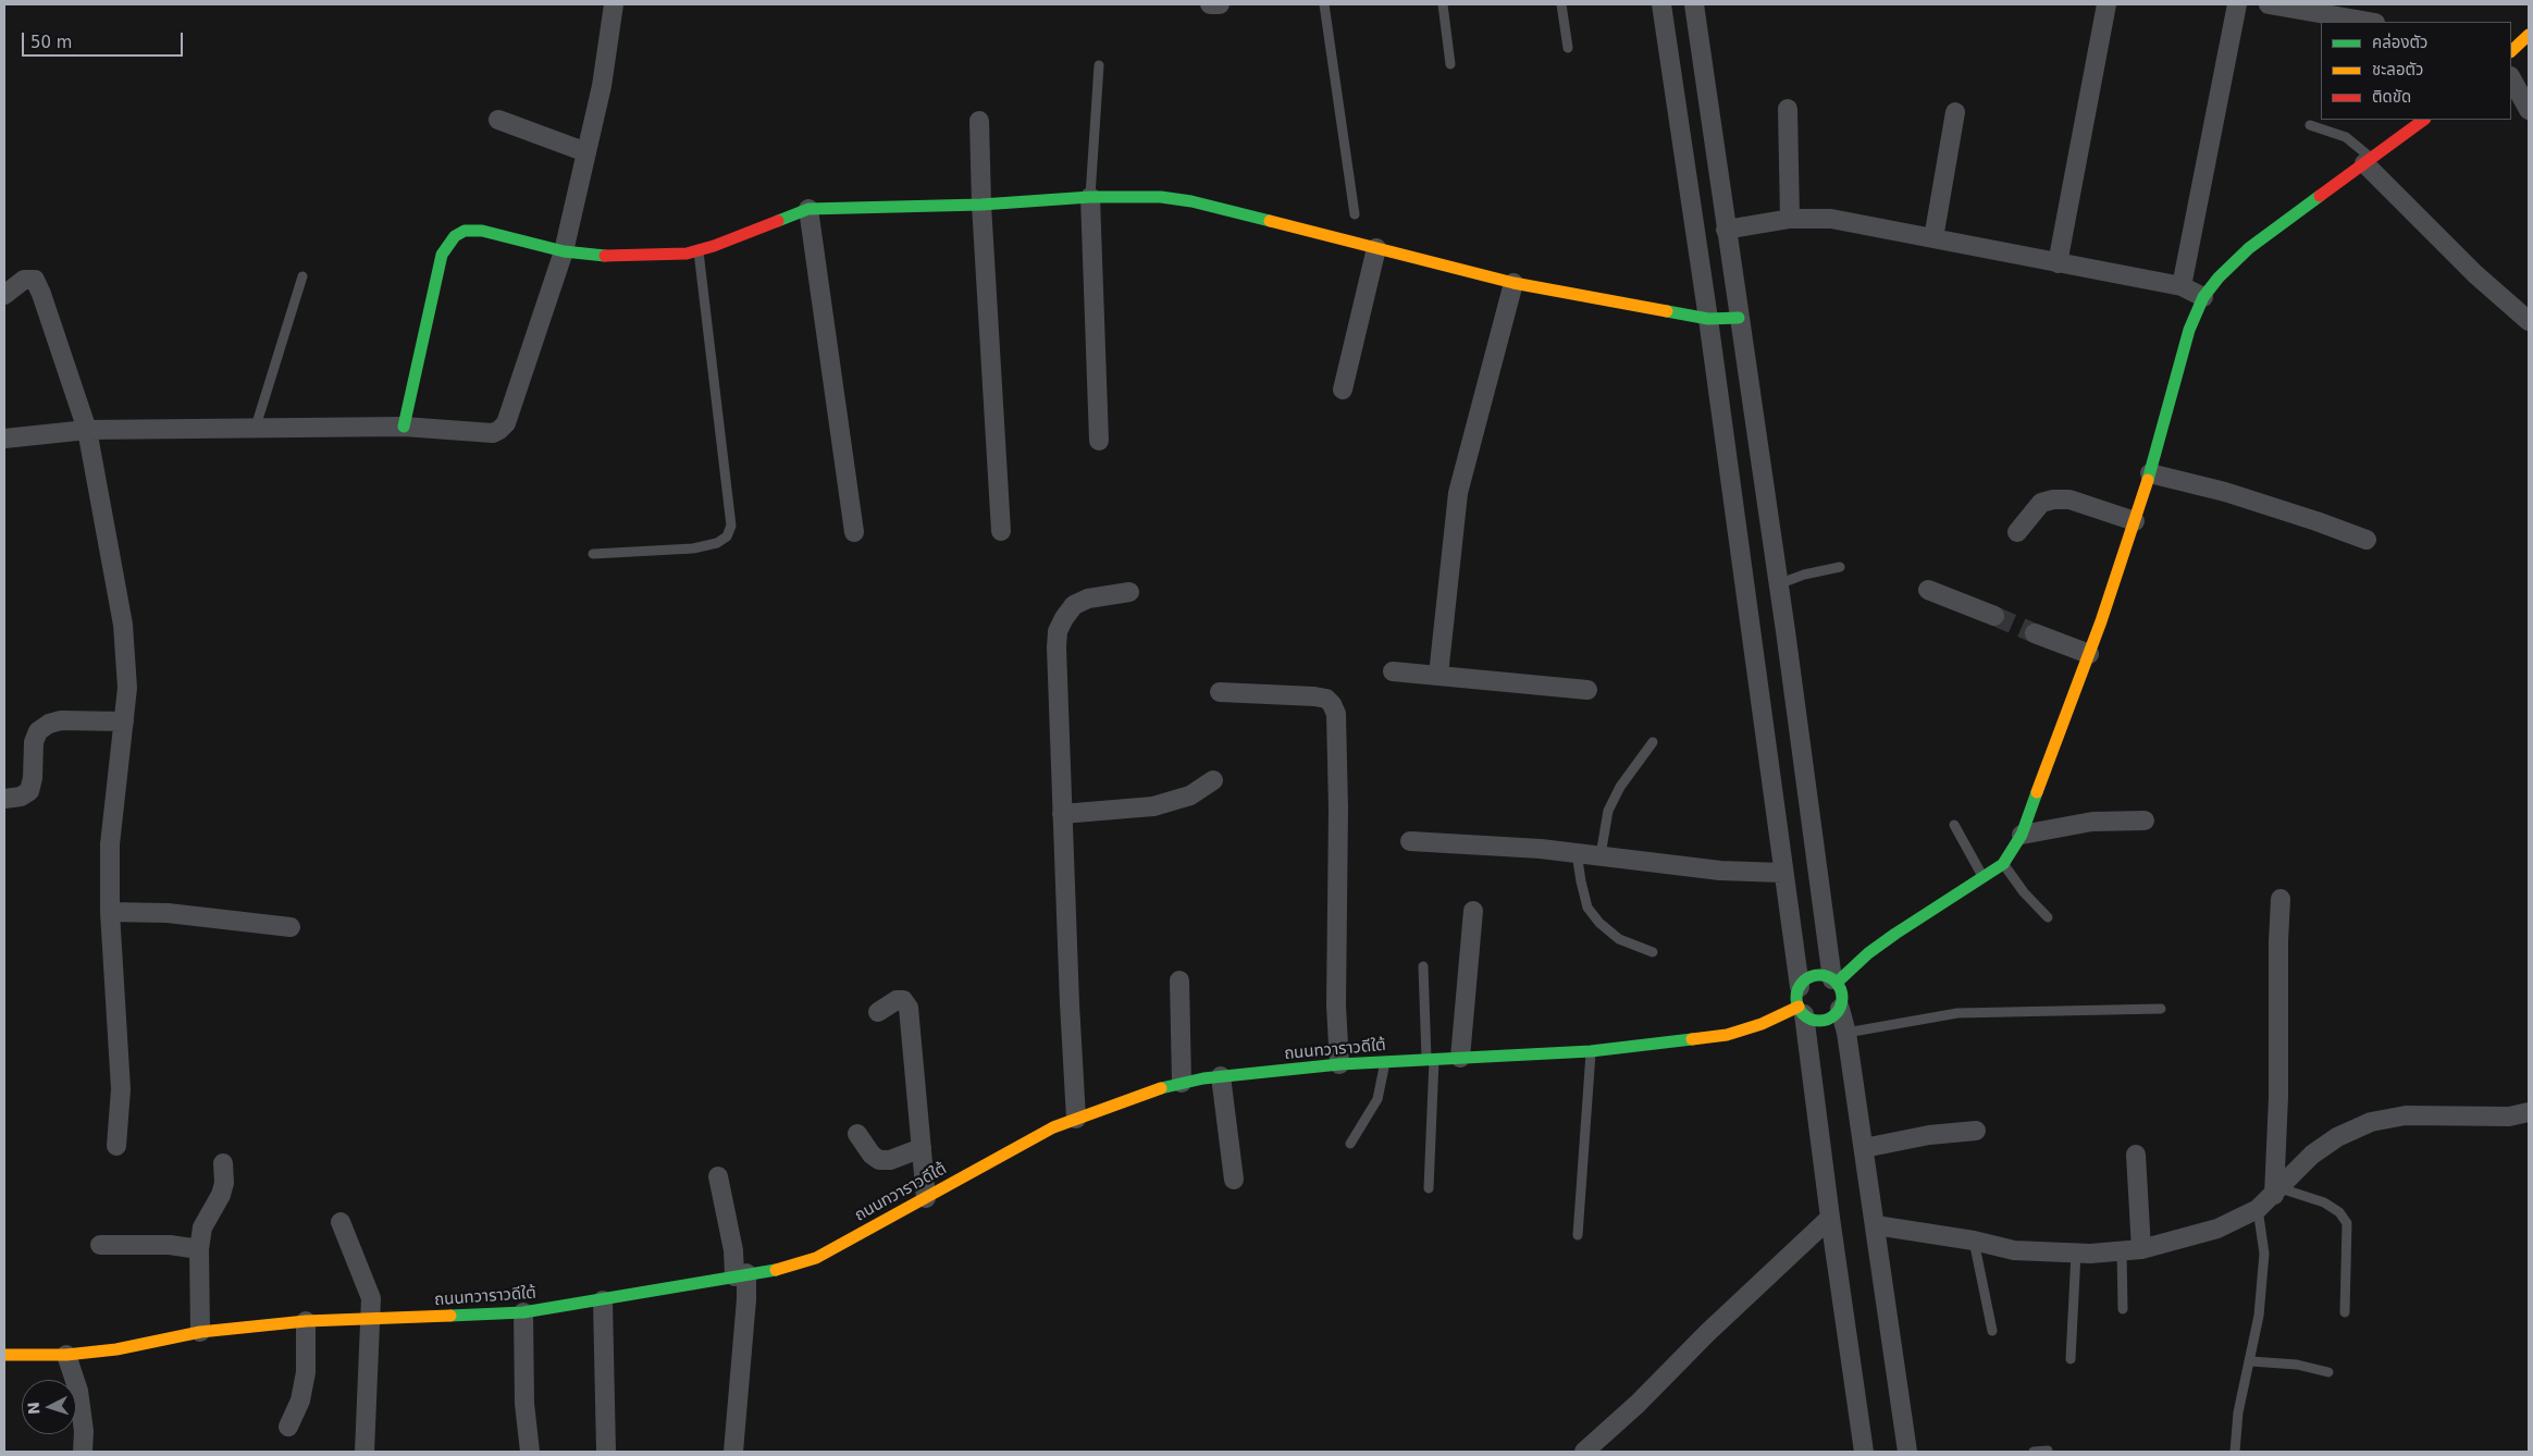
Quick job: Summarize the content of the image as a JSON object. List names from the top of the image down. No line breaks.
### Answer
{"streets":{"street":["ถนนทวาราวดีใต้"]},"legend":["คล่องตัว","ชะลอตัว","ติดขัด"],"scale_bar":"50 m","north":"left"}
